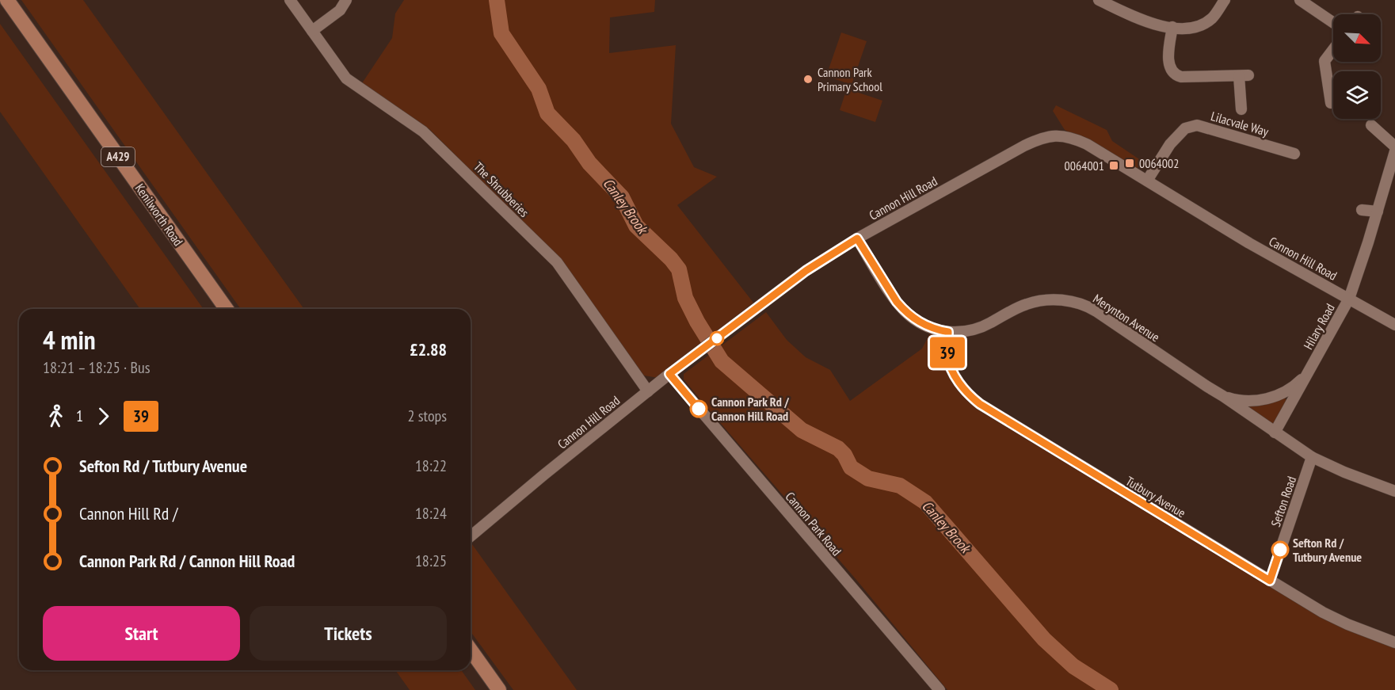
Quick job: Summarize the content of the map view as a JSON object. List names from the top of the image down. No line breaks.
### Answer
{"streets":{"main road":["A429","Kenilworth Road"],"street":["Lilacvale Way","The Shrubberies","Cannon Hill Road","Merynton Avenue","Hilary Road","Tutbury Avenue","Sefton Road","Cannon Park Road"]},"crossings":[["Lilacvale Way","Cannon Hill Road"],["The Shrubberies","Cannon Hill Road"],["Cannon Hill Road","Merynton Avenue"],["Cannon Hill Road","Hilary Road"],["Cannon Hill Road","Cannon Park Road"],["Merynton Avenue","Hilary Road"],["Merynton Avenue","Tutbury Avenue"],["Merynton Avenue","Sefton Road"],["Tutbury Avenue","Sefton Road"]],"water":["Canley Brook"],"places":{"other":["Cannon Park Primary School","Cannon Park Rd / Cannon Hill Road","Sefton Rd / Tutbury Avenue"],"transit":["0064002","0064001"]},"lines":["bus line 39"],"north":"bottom right","page":{"on_map":"39","heading":["4 min","18:21 – 18:25 · Bus","£2.88"],"legs":["1","39","2 stops"],"list":[{"name":"Sefton Rd / Tutbury Avenue","value":"18:22"},{"name":"Cannon Hill Rd /","value":"18:24"},{"name":"Cannon Park Rd / Cannon Hill Road","value":"18:25"}],"buttons":["Start","Tickets"]}}
